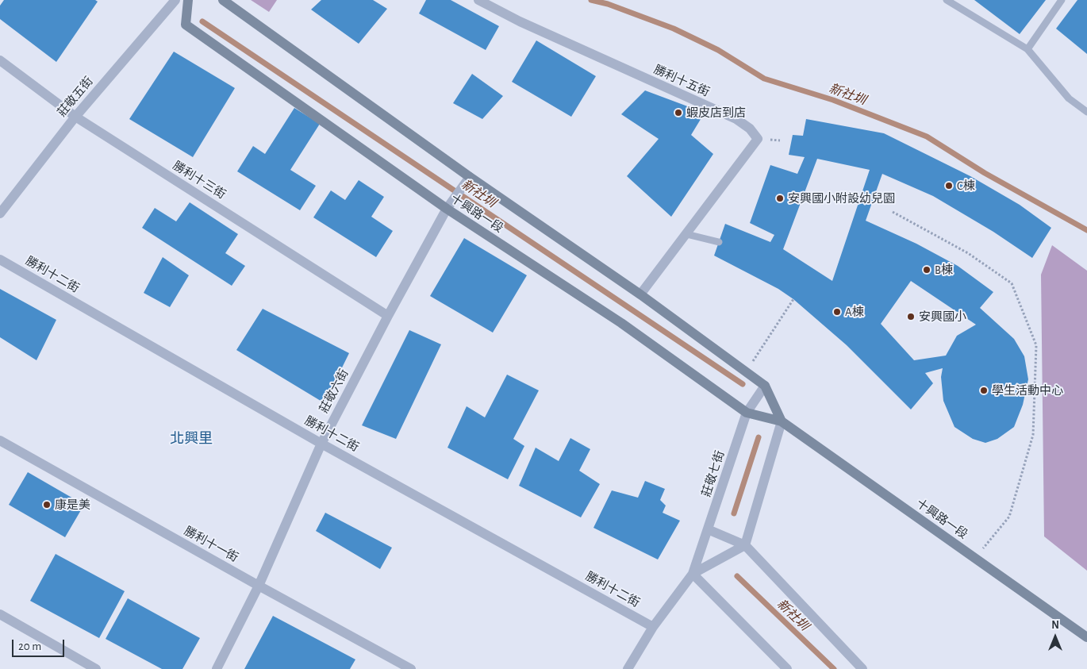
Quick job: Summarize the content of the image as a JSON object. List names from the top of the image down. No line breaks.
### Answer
{"streets":{"street":["勝利十五街","莊敬五街","勝利十三街","十興路一段","勝利十二街","莊敬六街","莊敬七街","勝利十一街"]},"crossings":[["勝利十五街","十興路一段"],["莊敬五街","勝利十三街"],["勝利十三街","莊敬六街"],["十興路一段","莊敬六街"],["十興路一段","莊敬七街"],["勝利十二街","莊敬六街"],["勝利十二街","莊敬七街"],["莊敬六街","勝利十一街"]],"districts":["北興里"],"water":["新社圳"],"places":["蝦皮店到店","C棟","安興國小附設幼兒園","B棟","A棟","安興國小","學生活動中心","康是美"],"scale_bar":"20 m","north":"top"}
